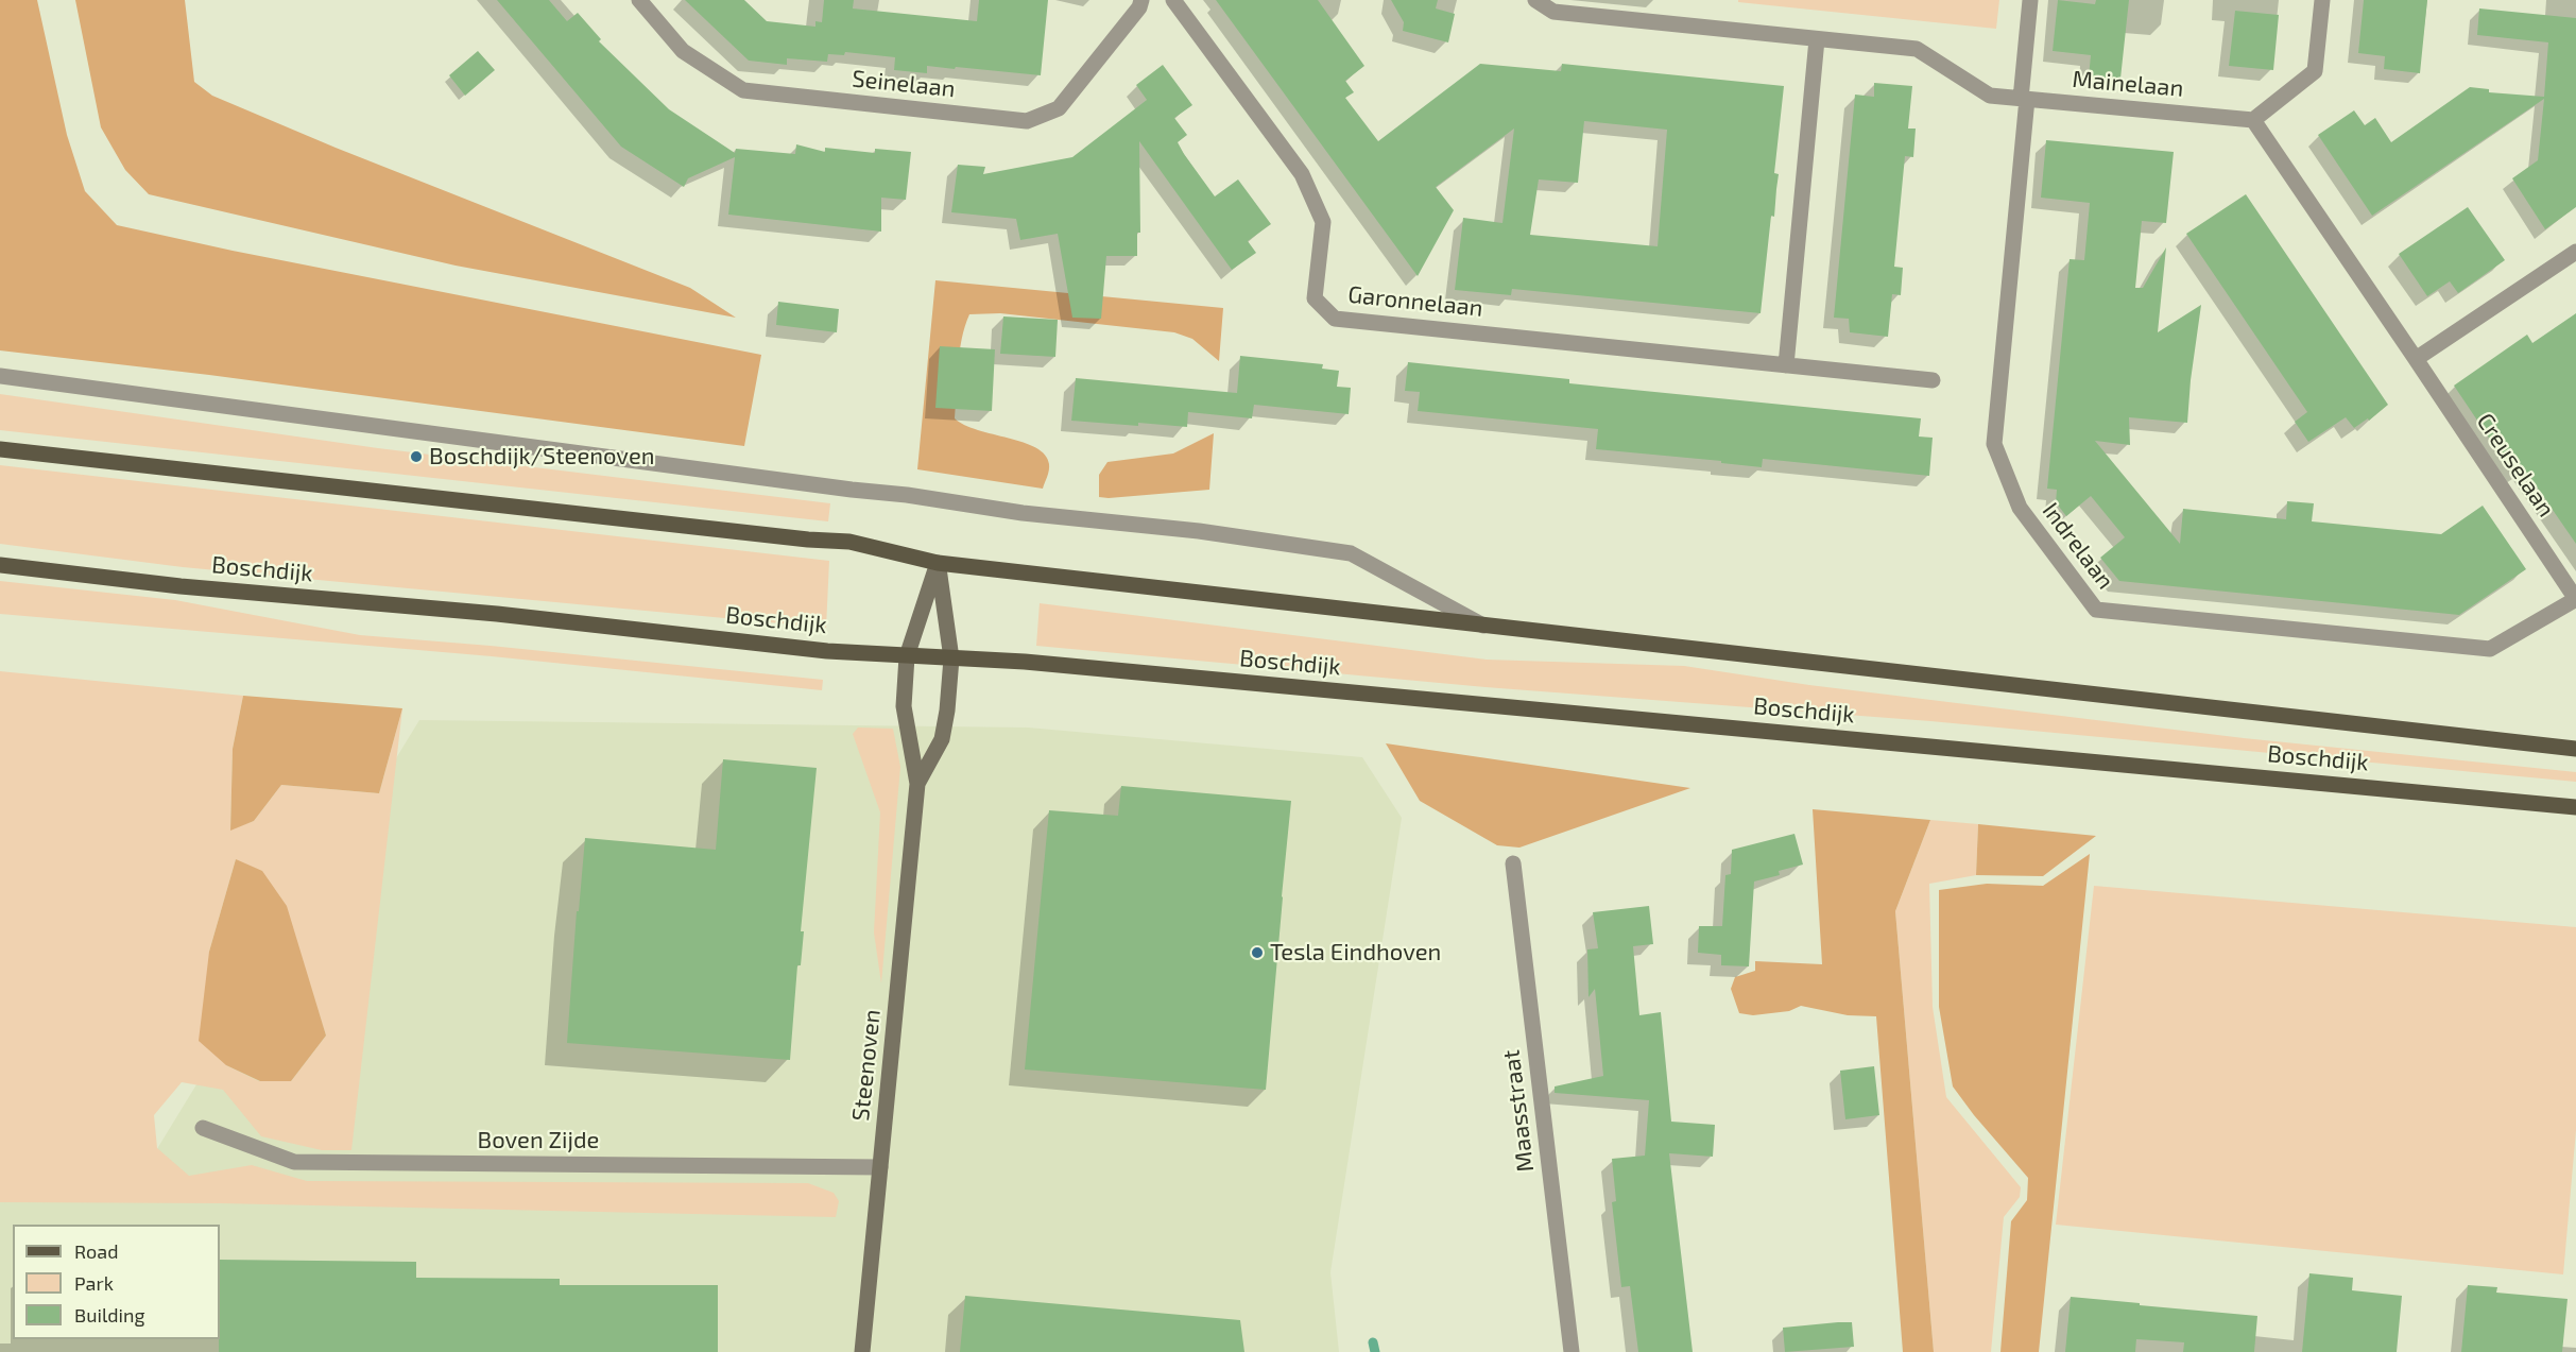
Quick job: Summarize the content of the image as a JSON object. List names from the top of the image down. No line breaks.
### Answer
{"streets":{"main road":["Boschdijk"],"street":["Seinelaan","Mainelaan","Garonnelaan","Creuselaan","Indrelaan","Steenoven","Maasstraat","Boven Zijde"]},"crossings":[["Mainelaan","Indrelaan"],["Creuselaan","Indrelaan"],["Boschdijk","Steenoven"],["Steenoven","Boven Zijde"]],"places":["Boschdijk/Steenoven","Tesla Eindhoven"],"legend":["Road","Park","Building"]}
